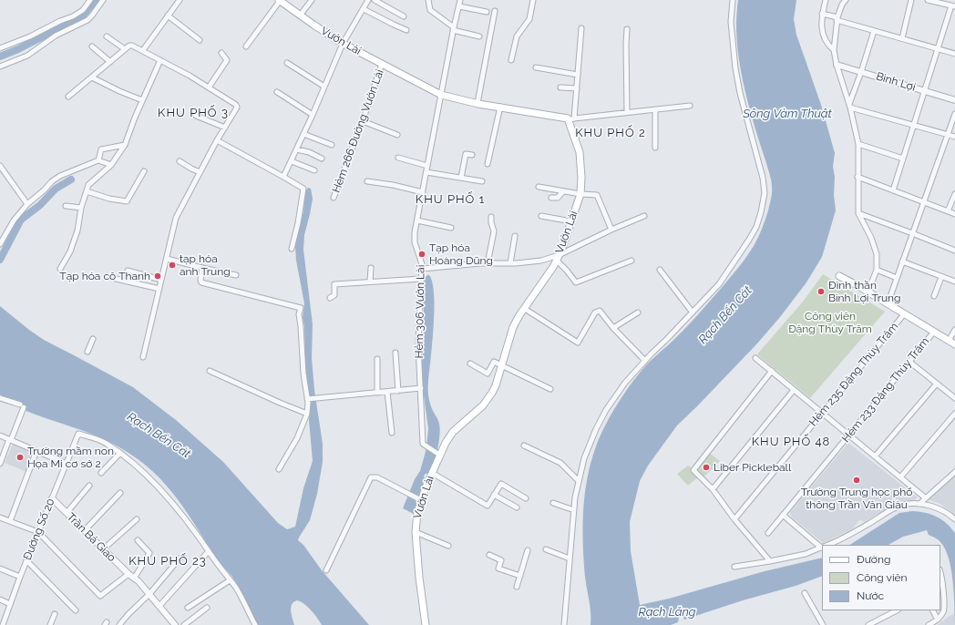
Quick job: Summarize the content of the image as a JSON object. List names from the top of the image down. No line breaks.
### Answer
{"streets":{"main road":["Vườn Lài"],"street":["Bình Lợi","Hẻm 266 Đường Vườn Lài","Hẻm 306 Vườn Lài","Hẻm 235 Đặng Thùy Trâm","Hẻm 233 Đặng Thùy Trâm","Đường Số 20","Trần Bá Giao"]},"crossings":[["Vườn Lài","Hẻm 266 Đường Vườn Lài"],["Vườn Lài","Hẻm 306 Vườn Lài"],["Đường Số 20","Trần Bá Giao"]],"districts":["KHU PHỐ 3","KHU PHỐ 2","KHU PHỐ 1","KHU PHỐ 48","KHU PHỐ 23"],"water":["Sông Vàm Thuật","Rạch Bến Cát","Rạch Lăng"],"parks":["Công viên Đặng Thùy Trâm"],"places":["Tạp hóa Hoàng Dũng","tạp hóa anh Trung","Tạp hóa cô Thanh","Đình thần Bình Lợi Trung","Trường mầm non Họa Mi cơ sở 2","Liber Pickleball","Trường Trung học phổ thông Trần Văn Giàu"],"legend":["Đường","Công viên","Nước"]}
